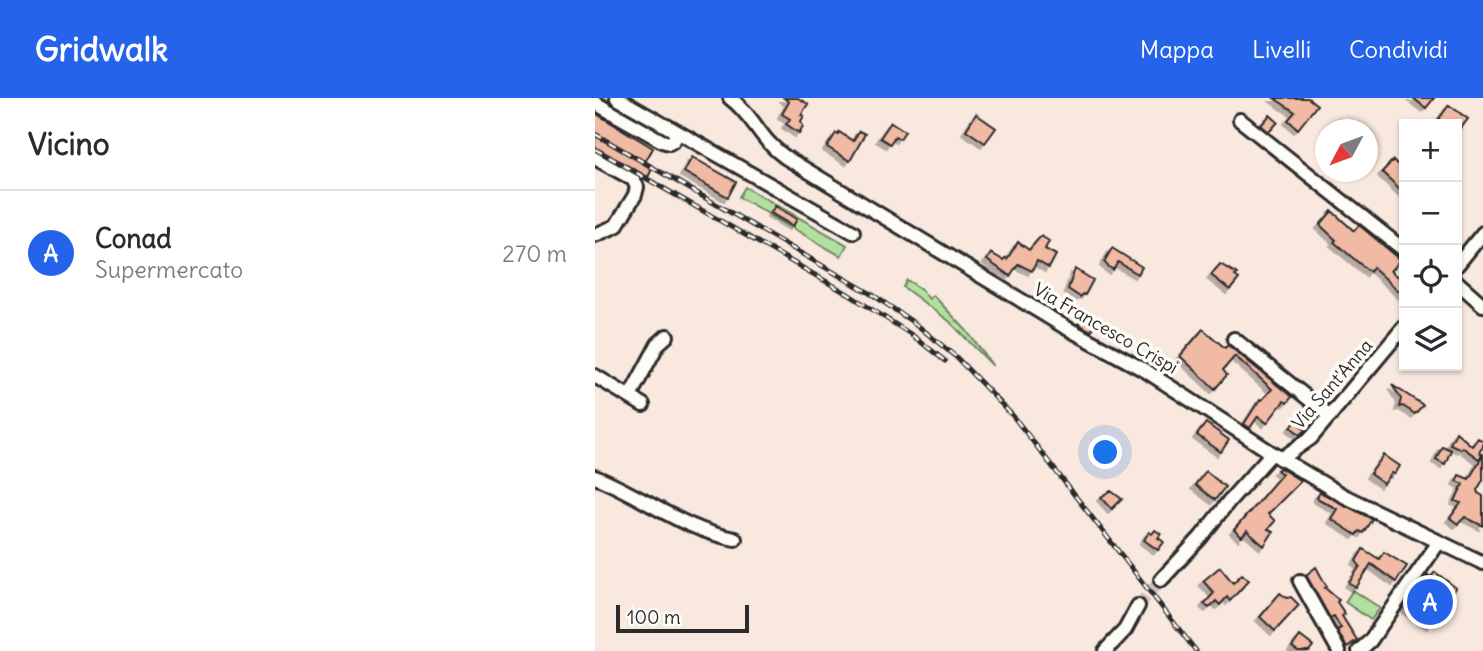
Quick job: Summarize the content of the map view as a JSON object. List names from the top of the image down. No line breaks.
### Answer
{"streets":{"street":["Via Francesco Crispi","Via Sant'Anna"]},"crossings":[["Via Francesco Crispi","Via Sant'Anna"]],"scale_bar":"100 m","north":"bottom left","page":{"header":"Gridwalk","nav":["Mappa","Livelli","Condividi"],"heading":"Vicino","map_buttons":["+","−"],"list":[{"mark":"A","name":"Conad","note":"Supermercato","value":"270 m"}],"pins":"A","scale":"100 m"}}
